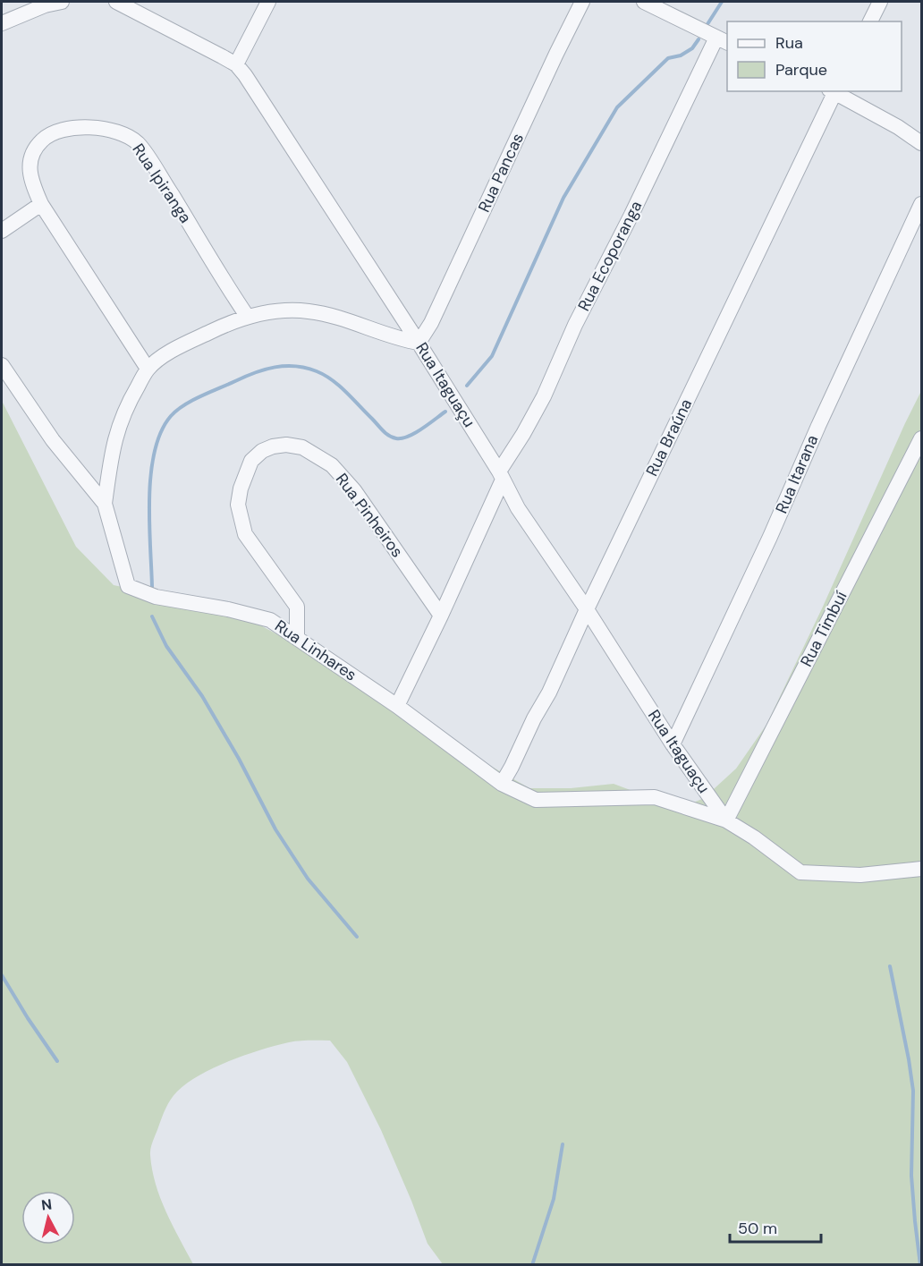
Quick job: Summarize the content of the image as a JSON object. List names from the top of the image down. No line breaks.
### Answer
{"streets":{"street":["Rua Pancas","Rua Ipiranga","Rua Ecoporanga","Rua Itaguaçu","Rua Braúna","Rua Itarana","Rua Pinheiros","Rua Timbuí","Rua Linhares"]},"crossings":[["Rua Pancas","Rua Itaguaçu"],["Rua Ecoporanga","Rua Itaguaçu"],["Rua Ecoporanga","Rua Pinheiros"],["Rua Ecoporanga","Rua Linhares"],["Rua Itaguaçu","Rua Braúna"],["Rua Itaguaçu","Rua Itarana"],["Rua Itaguaçu","Rua Timbuí"],["Rua Itaguaçu","Rua Linhares"],["Rua Braúna","Rua Linhares"],["Rua Pinheiros","Rua Linhares"],["Rua Timbuí","Rua Linhares"]],"legend":["Rua","Parque"],"scale_bar":"50 m","north":"top"}
